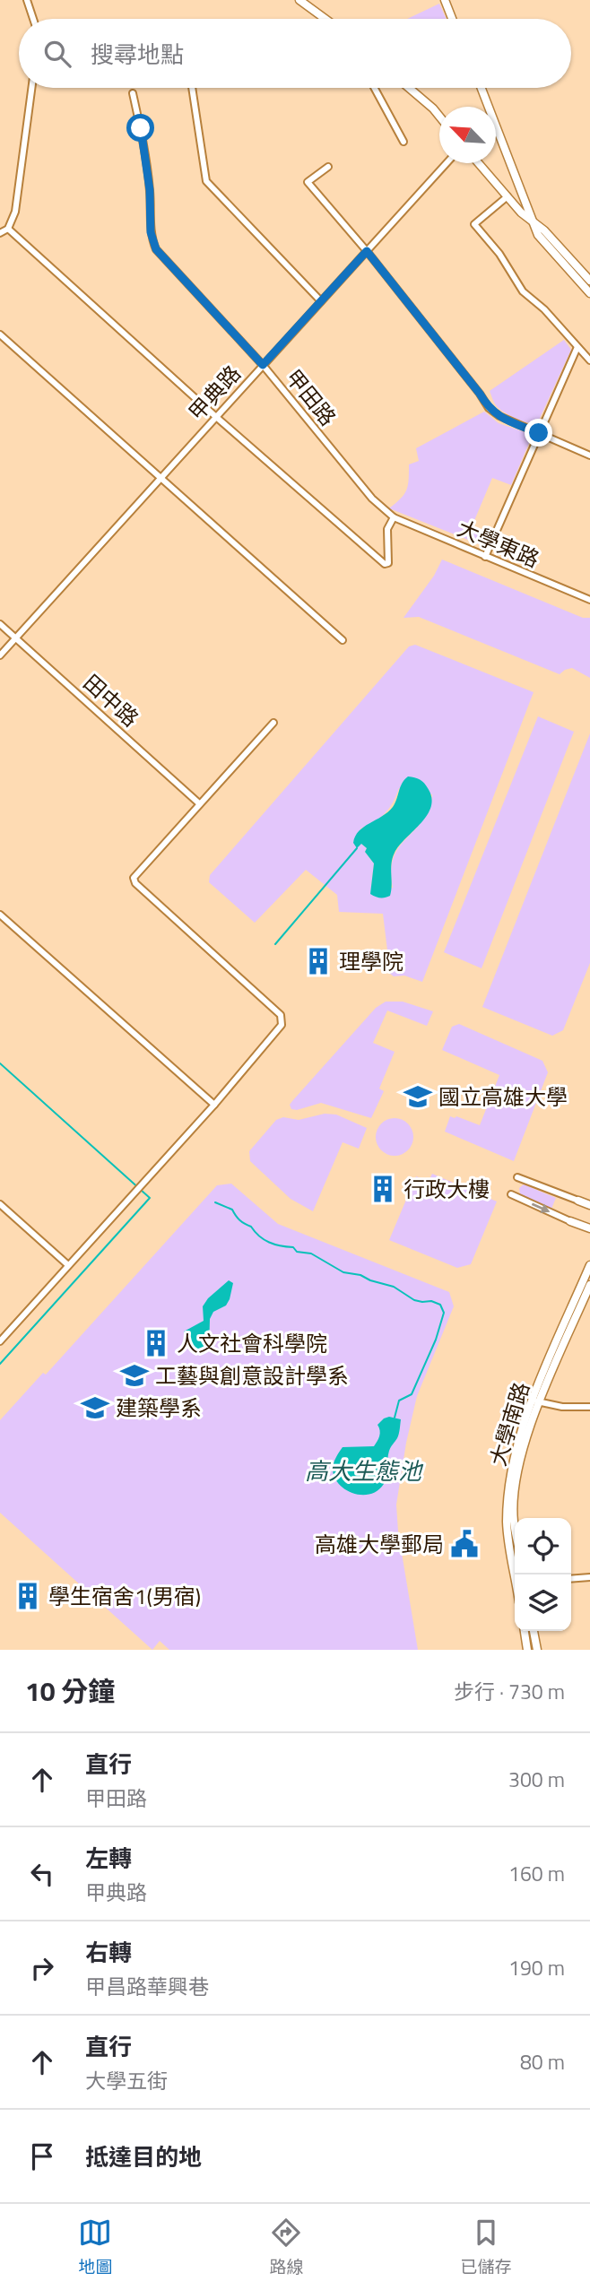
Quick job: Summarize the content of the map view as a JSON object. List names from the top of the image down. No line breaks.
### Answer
{"streets":{"street":["甲典路","甲田路","大學東路","田中路","大學南路"]},"crossings":[["甲典路","甲田路"],["甲典路","田中路"],["甲田路","大學東路"]],"water":["高大生態池"],"places":{"building":["理學院","行政大樓","人文社會科學院","學生宿舍1(男宿)"],"school or university":["國立高雄大學","工藝與創意設計學系","建築學系"],"public building":["高雄大學郵局"]},"north":"top left","page":{"search":"搜尋地點","heading":["10 分鐘","步行 · 730 m"],"list":[["直行","甲田路","300 m"],["左轉","甲典路","160 m"],["右轉","甲昌路華興巷","190 m"],["直行","大學五街","80 m"],"抵達目的地"],"nav":["地圖","路線","已儲存"]}}
